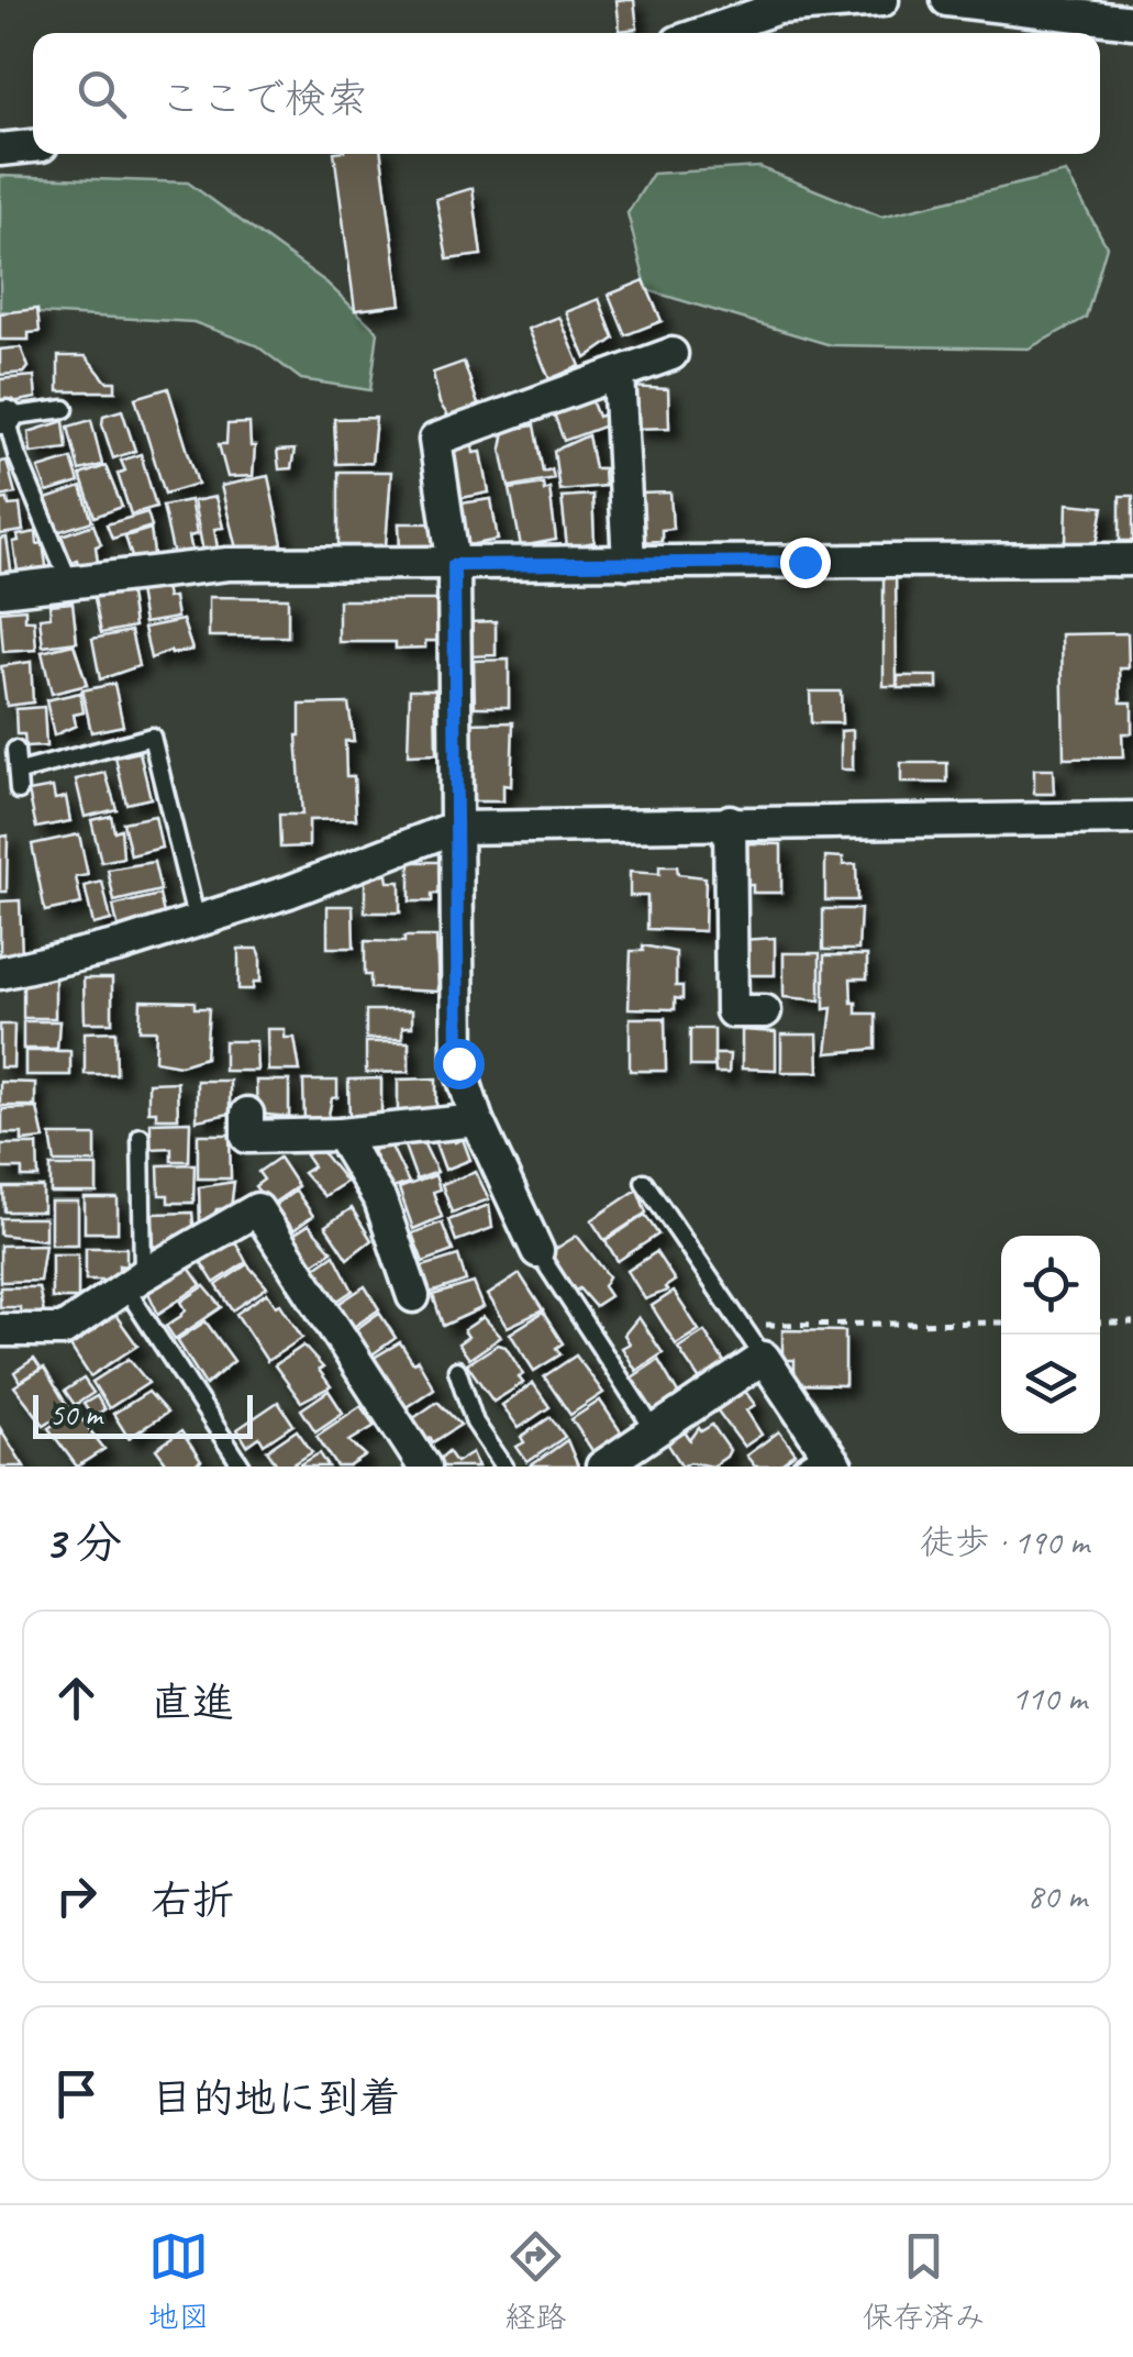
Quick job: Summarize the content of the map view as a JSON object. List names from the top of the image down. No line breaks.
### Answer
{"scale_bar":"50 m","page":{"search":"ここで検索","scale":"50 m","heading":["3 分","徒歩 · 190 m"],"list":[["直進","110 m"],["右折","80 m"],"目的地に到着"],"nav":["地図","経路","保存済み"]}}
